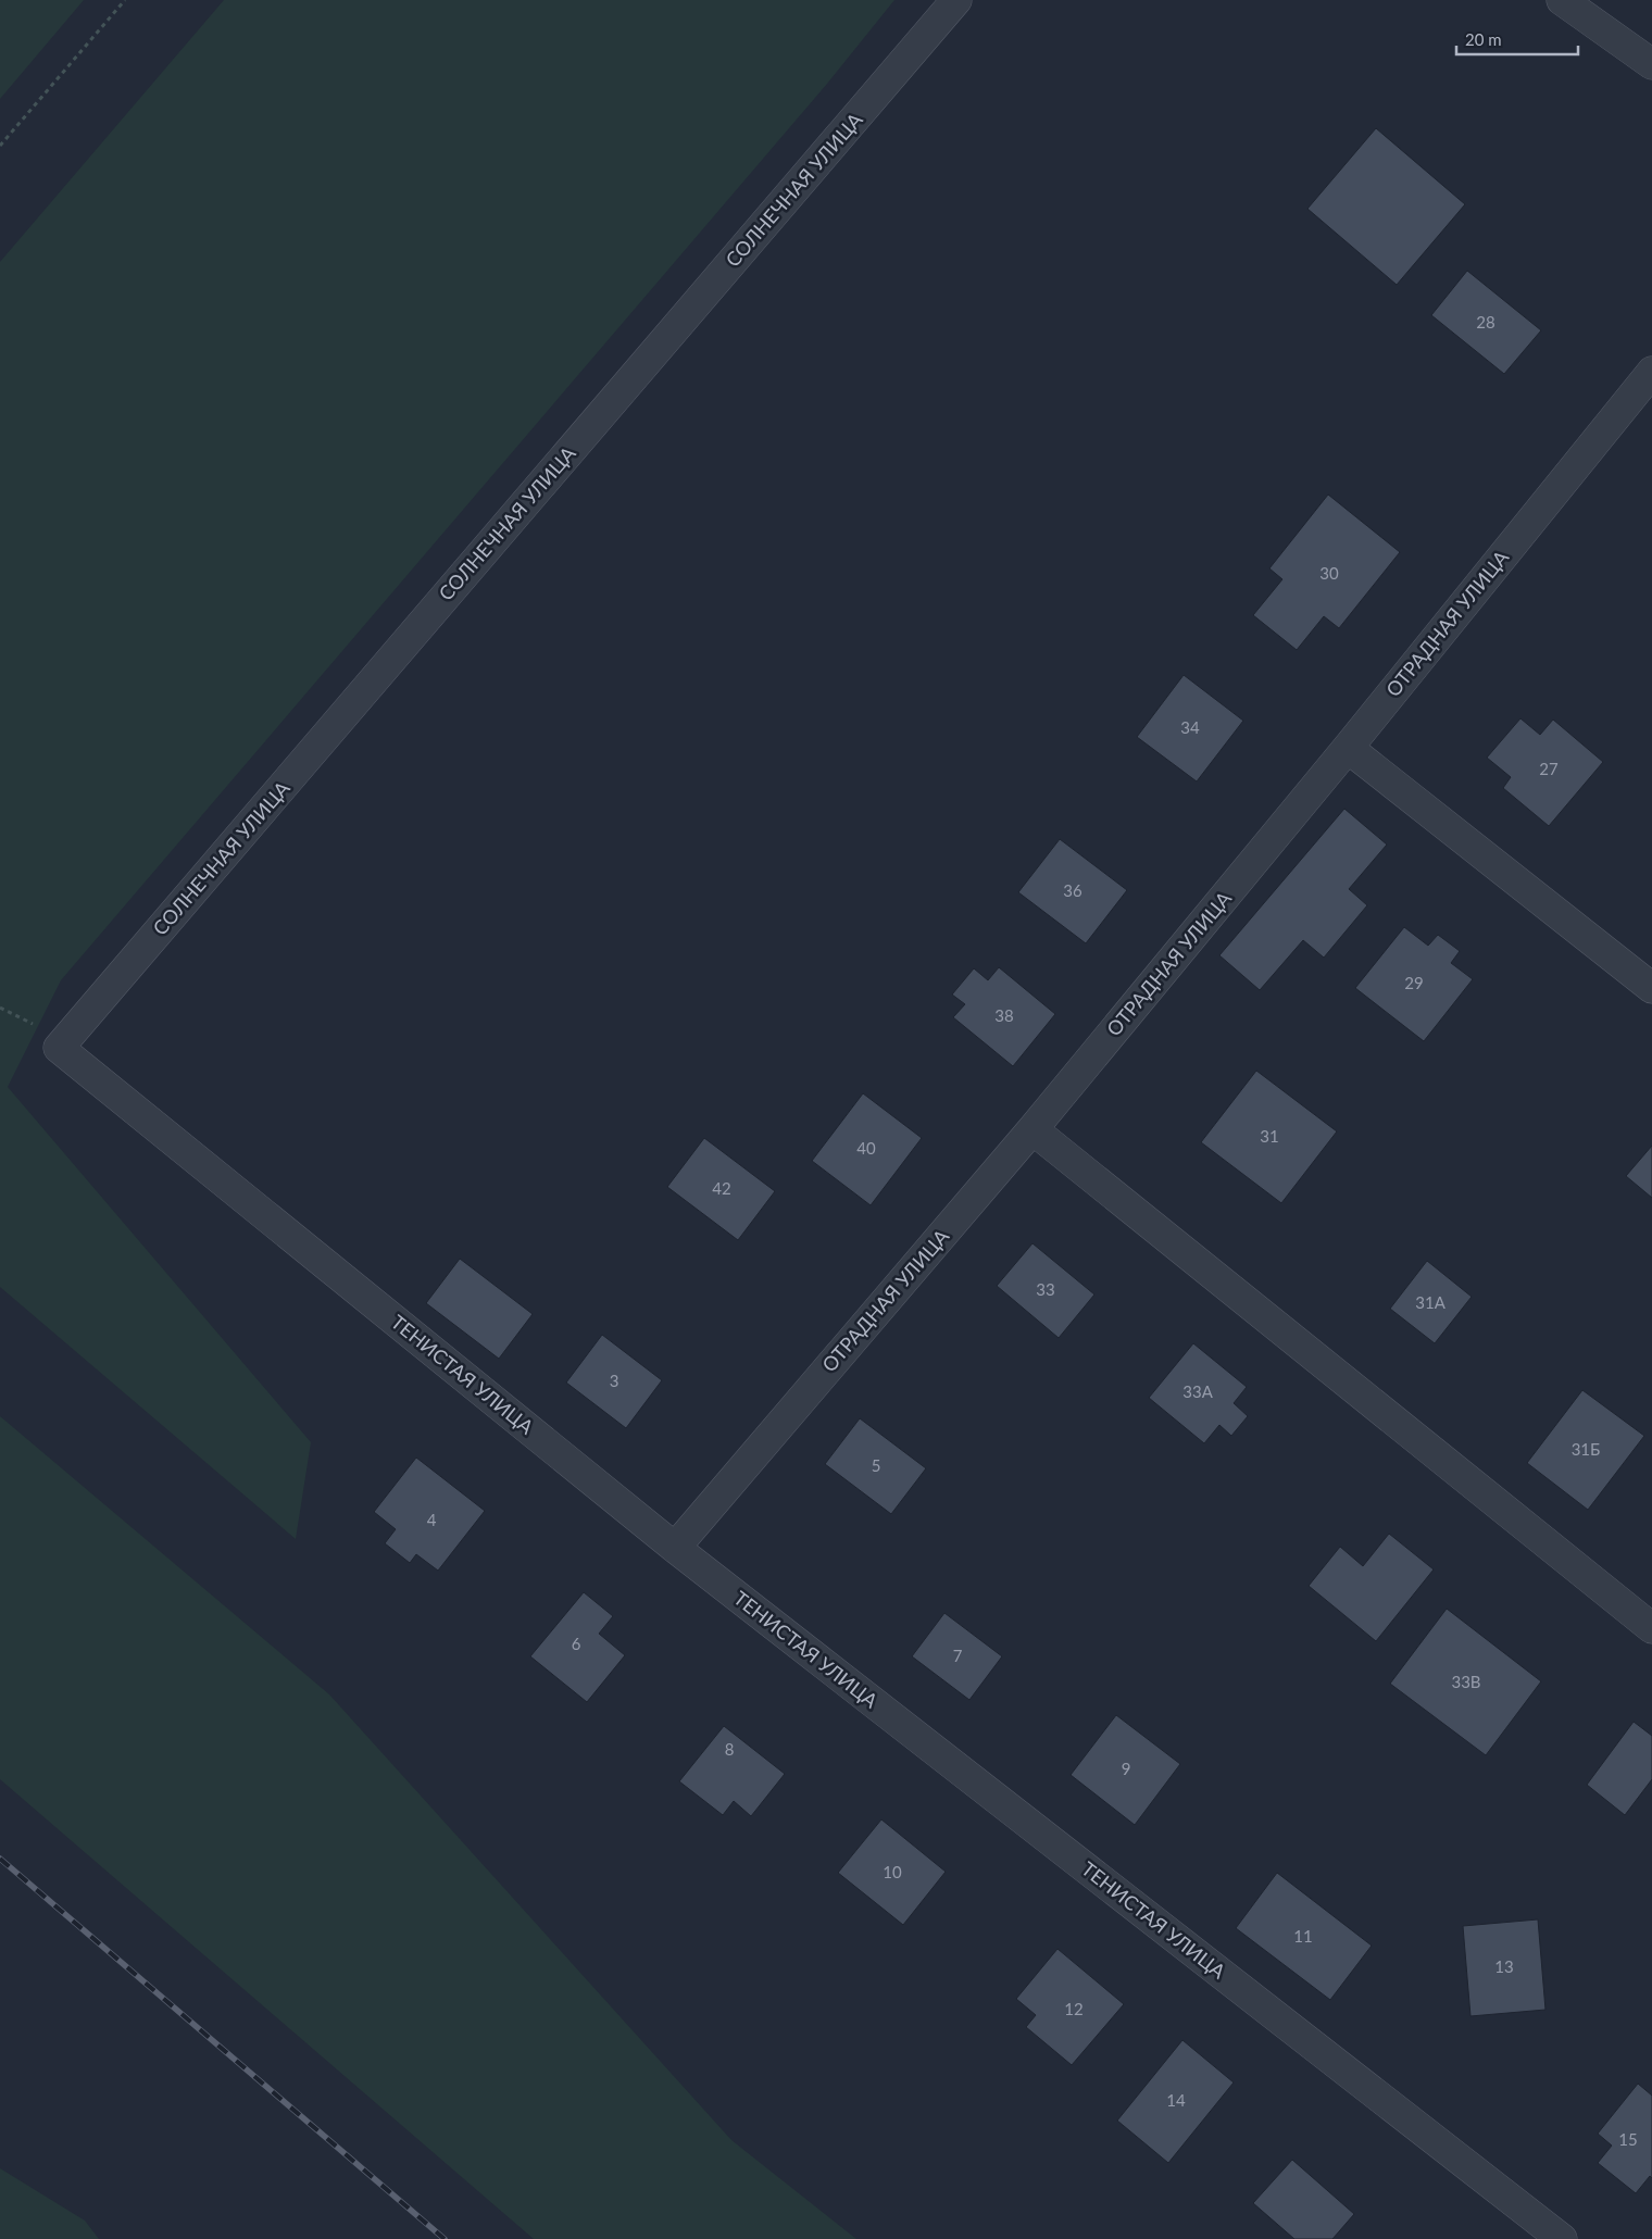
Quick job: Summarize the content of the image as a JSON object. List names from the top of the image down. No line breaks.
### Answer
{"streets":{"street":["СОЛНЕЧНАЯ УЛИЦА","ОТРАДНАЯ УЛИЦА","ТЕНИСТАЯ УЛИЦА"]},"crossings":[["СОЛНЕЧНАЯ УЛИЦА","ТЕНИСТАЯ УЛИЦА"],["ОТРАДНАЯ УЛИЦА","ТЕНИСТАЯ УЛИЦА"]],"house_numbers":["28","30","34","27","36","29","38","31","40","42","33","31А","3","33А","31Б","5","4","6","7","33В","8","9","10","11","13","12","14","15"],"scale_bar":"20 m"}
